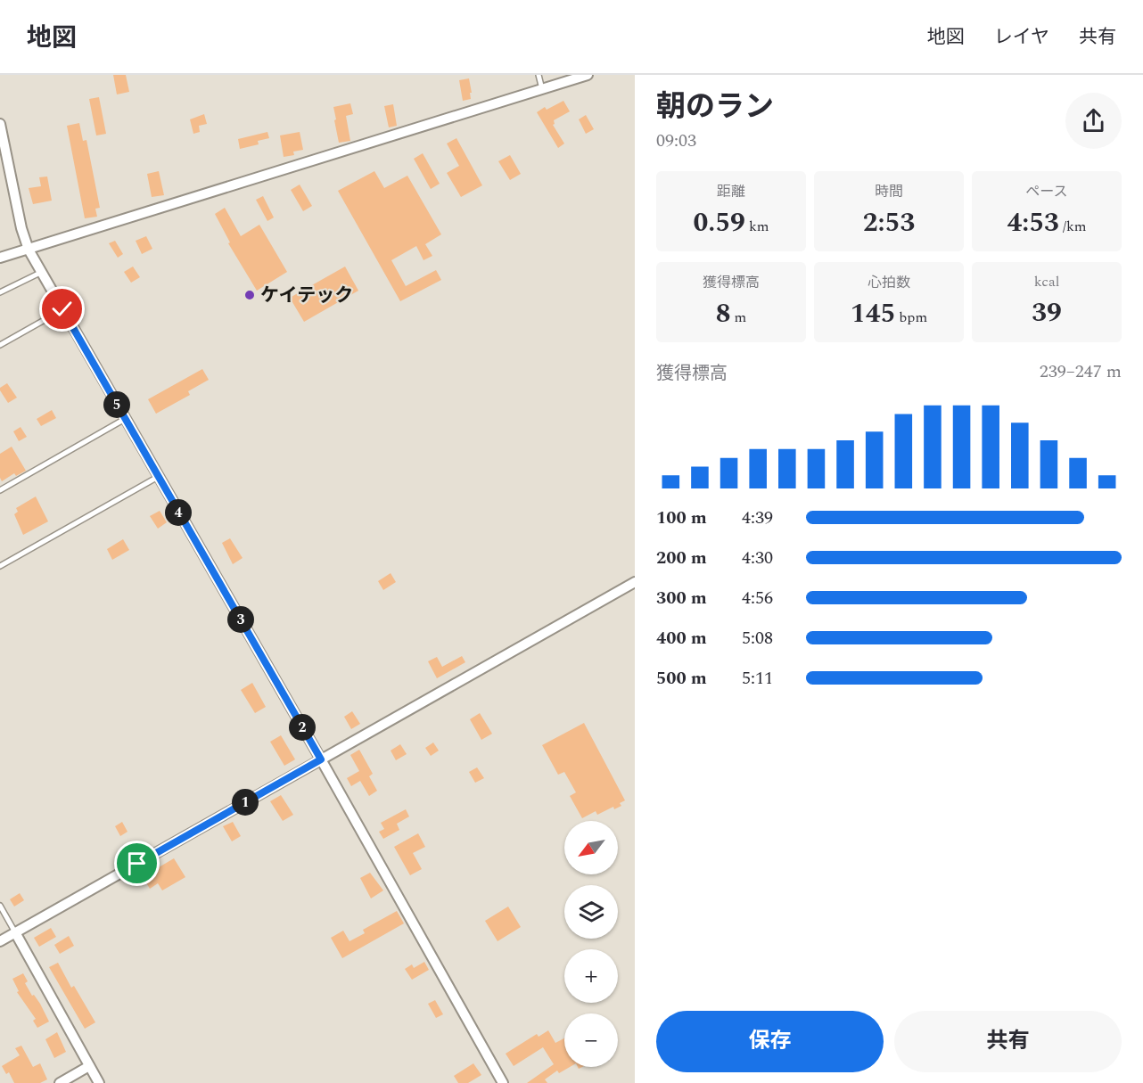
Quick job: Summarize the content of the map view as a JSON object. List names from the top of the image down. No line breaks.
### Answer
{"places":["ケイテック"],"north":"bottom left","page":{"header":"地図","nav":["地図","レイヤ","共有"],"heading":["朝のラン","09:03"],"stats":[["距離","0.59 km"],["時間","2:53"],["ペース","4:53 /km"],["獲得標高","8 m"],["心拍数","145 bpm"],["kcal","39"]],"chart":["獲得標高","239–247 m"],"pins":["5","4","3","2","1"],"list":[{"name":"100 m","note":"4:39"},{"name":"200 m","note":"4:30"},{"name":"300 m","note":"4:56"},{"name":"400 m","note":"5:08"},{"name":"500 m","note":"5:11"}],"map_buttons":["+","−"],"buttons":["保存","共有"]}}
